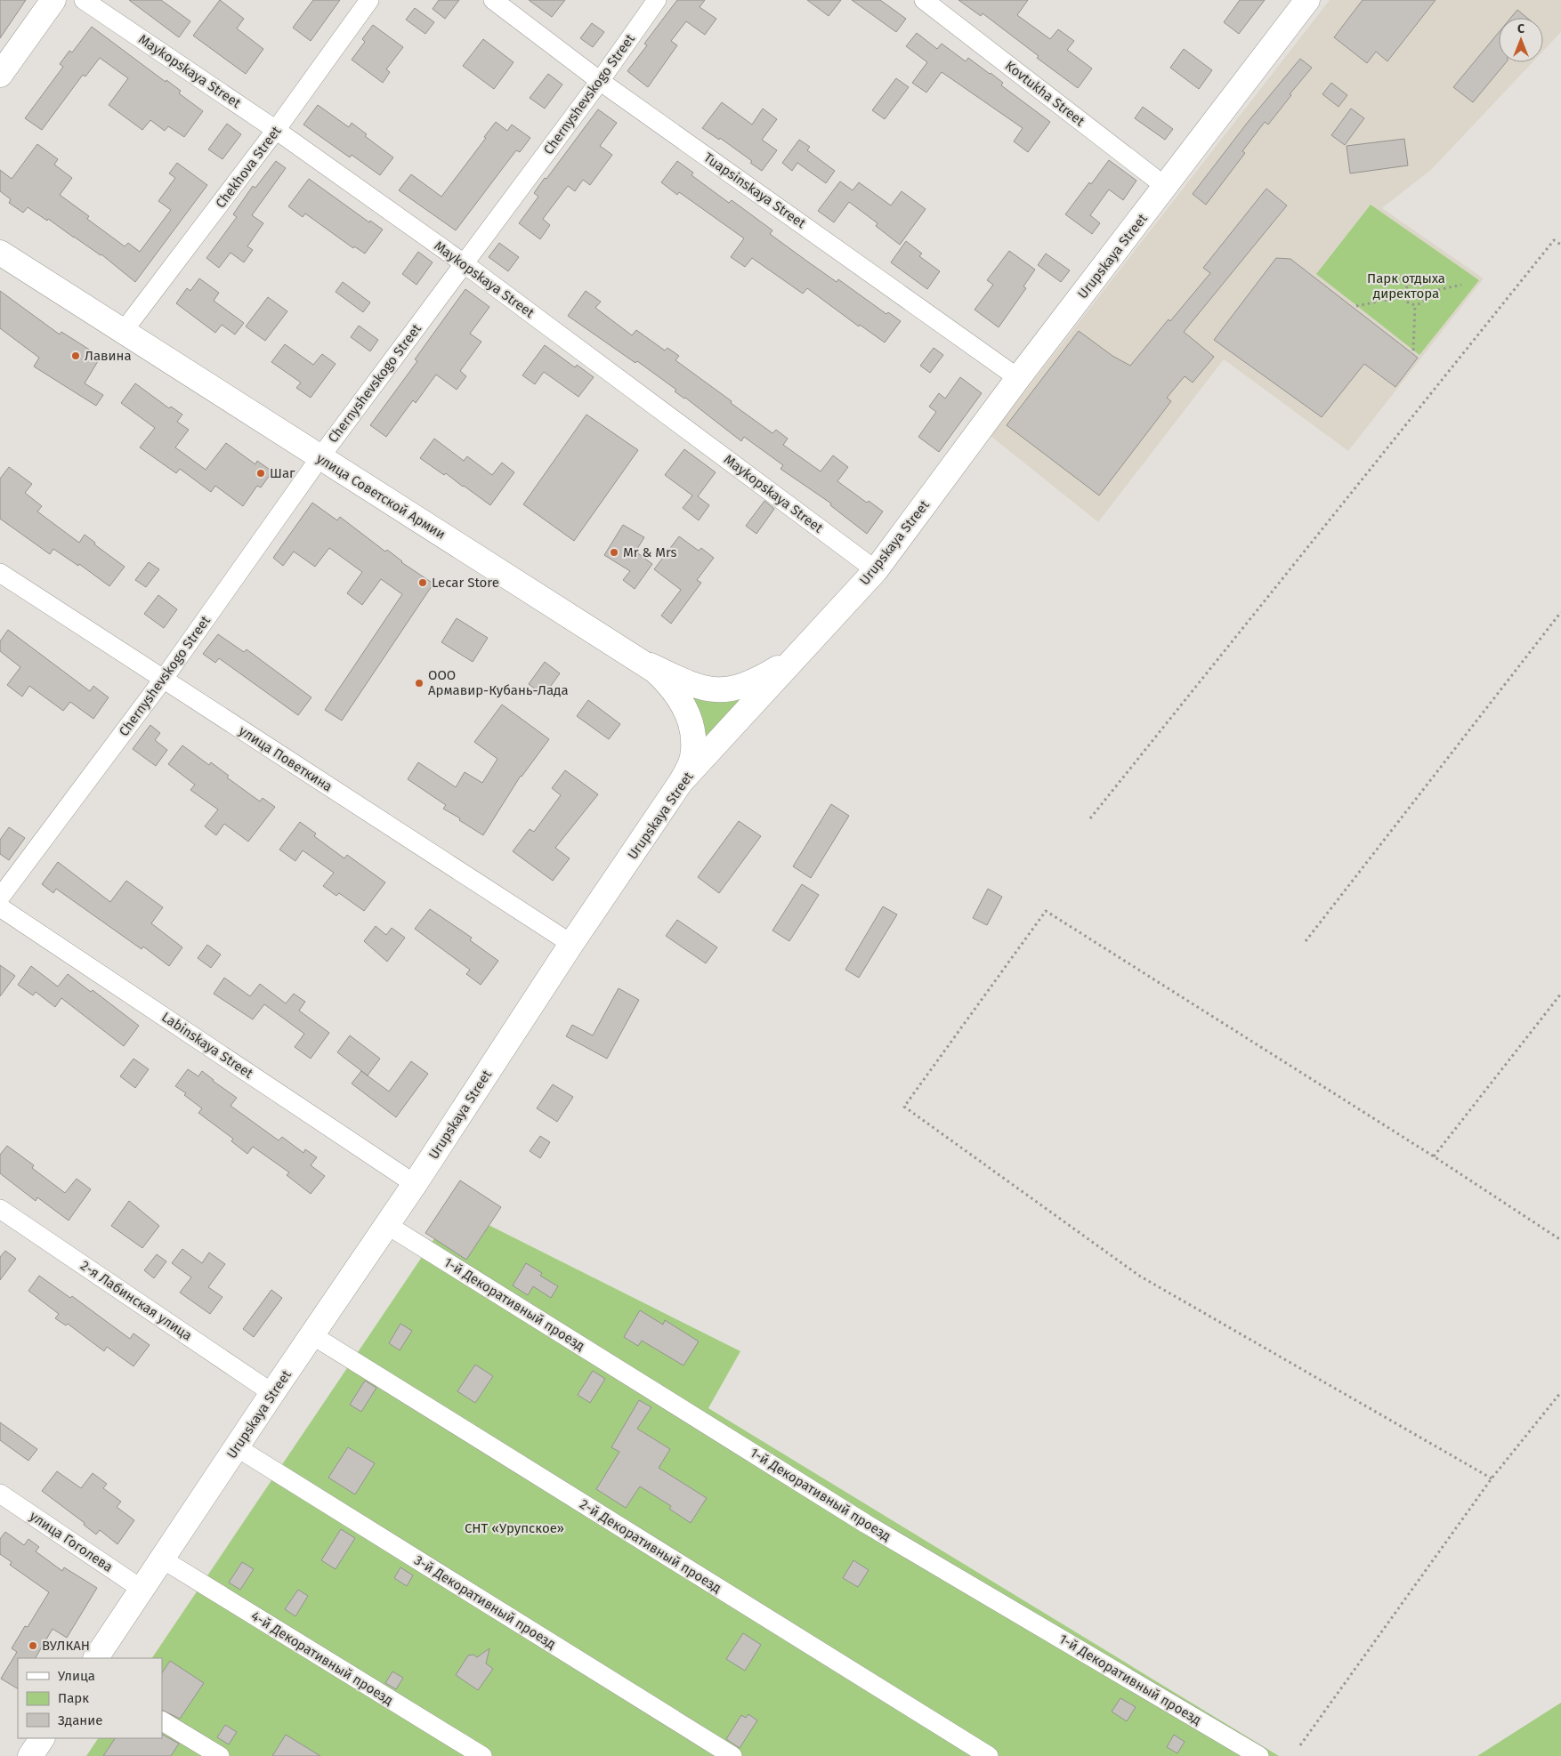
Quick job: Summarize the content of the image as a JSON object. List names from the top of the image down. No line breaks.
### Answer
{"streets":{"main road":["Urupskaya Street","улица Советской Армии"],"street":["Maykopskaya Street","Kovtukha Street","Chernyshevskogo Street","Chekhova Street","Tuapsinskaya Street","улица Поветкина","Labinskaya Street","2-я Лабинская улица","1-й Декоративный проезд","улица Гоголева","2-й Декоративный проезд","3-й Декоративный проезд","4-й Декоративный проезд"]},"crossings":[["Maykopskaya Street","Chernyshevskogo Street"],["Maykopskaya Street","Chekhova Street"],["Maykopskaya Street","Urupskaya Street"],["Kovtukha Street","Urupskaya Street"],["Chernyshevskogo Street","Tuapsinskaya Street"],["Chernyshevskogo Street","улица Советской Армии"],["Chernyshevskogo Street","улица Поветкина"],["Chekhova Street","улица Советской Армии"],["Tuapsinskaya Street","Urupskaya Street"],["Urupskaya Street","улица Советской Армии"],["Urupskaya Street","улица Поветкина"],["Urupskaya Street","Labinskaya Street"],["Urupskaya Street","2-я Лабинская улица"],["Urupskaya Street","1-й Декоративный проезд"],["Urupskaya Street","улица Гоголева"],["Urupskaya Street","2-й Декоративный проезд"],["Urupskaya Street","3-й Декоративный проезд"],["Urupskaya Street","4-й Декоративный проезд"]],"parks":["Парк отдыха директора","СНТ «Урупское»"],"places":["Лавина","Шаг","Mr & Mrs","Lecar Store","ООО Армавир-Кубань-Лада","ВУЛКАН"],"legend":["Улица","Парк","Здание"],"north":"top"}
